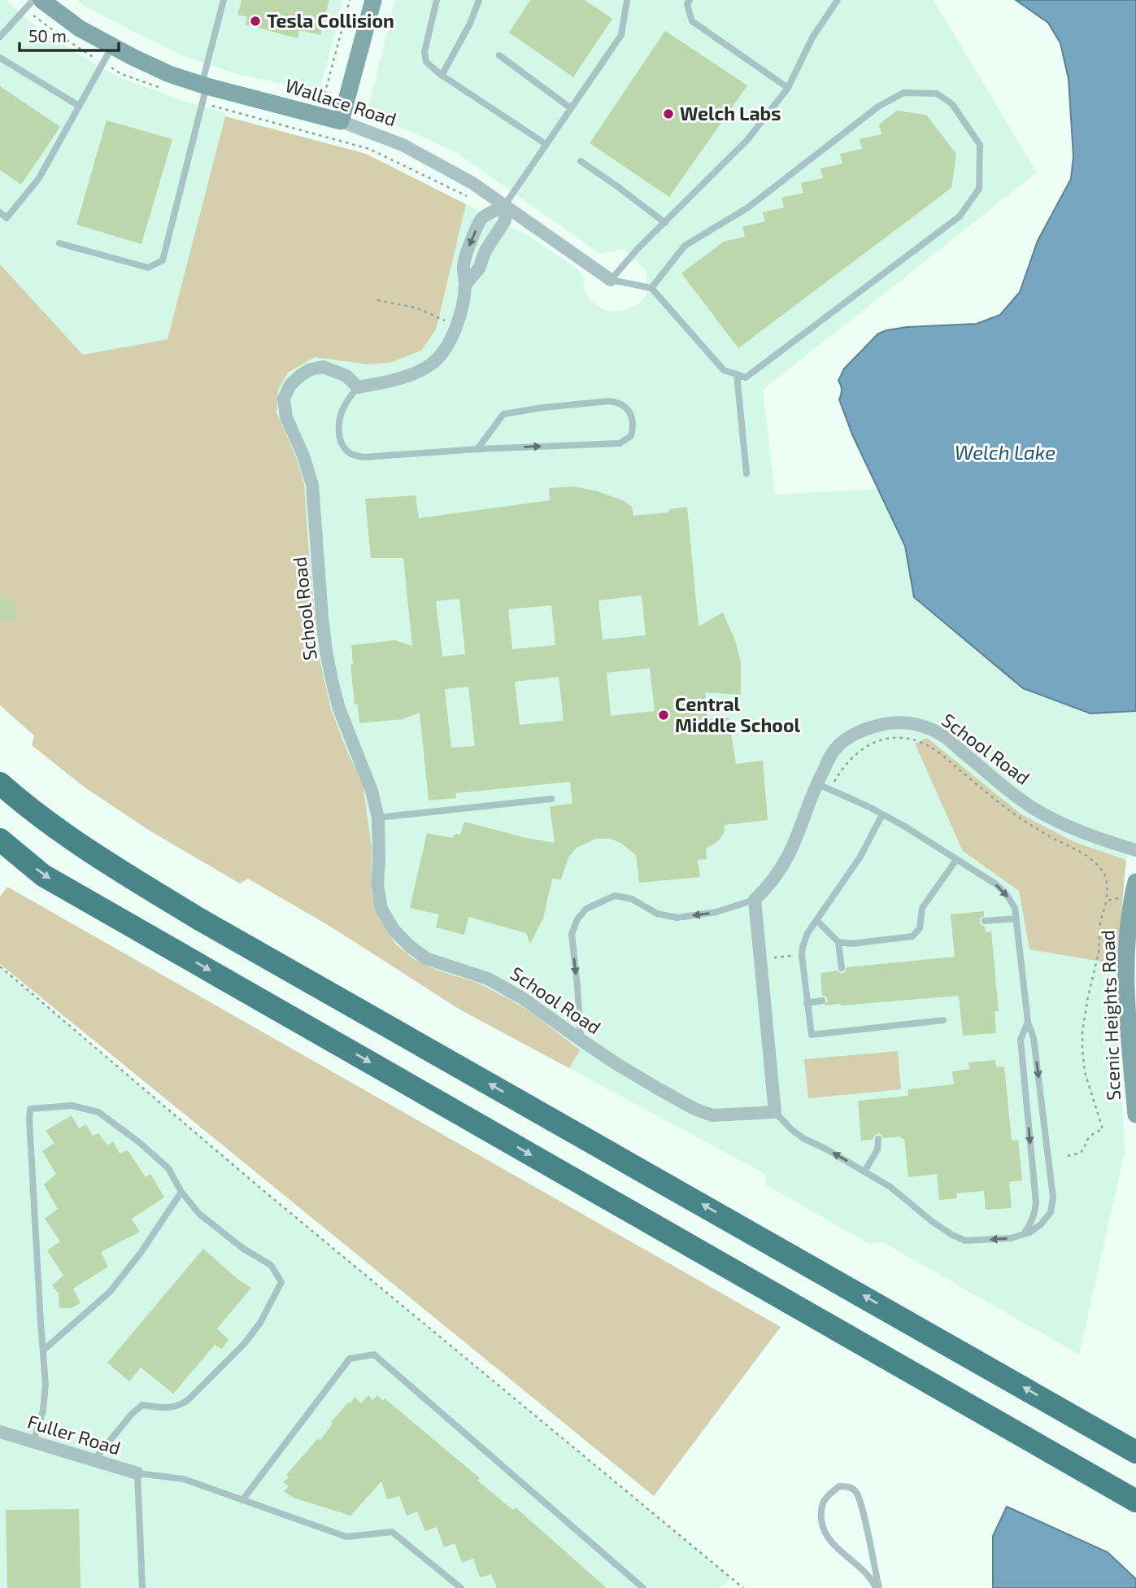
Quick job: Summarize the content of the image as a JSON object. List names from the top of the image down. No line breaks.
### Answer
{"streets":{"street":["Wallace Road","School Road","Scenic Heights Road","Fuller Road"]},"water":["Welch Lake"],"places":["Tesla Collision","Welch Labs","Central Middle School"],"scale_bar":"50 m"}
